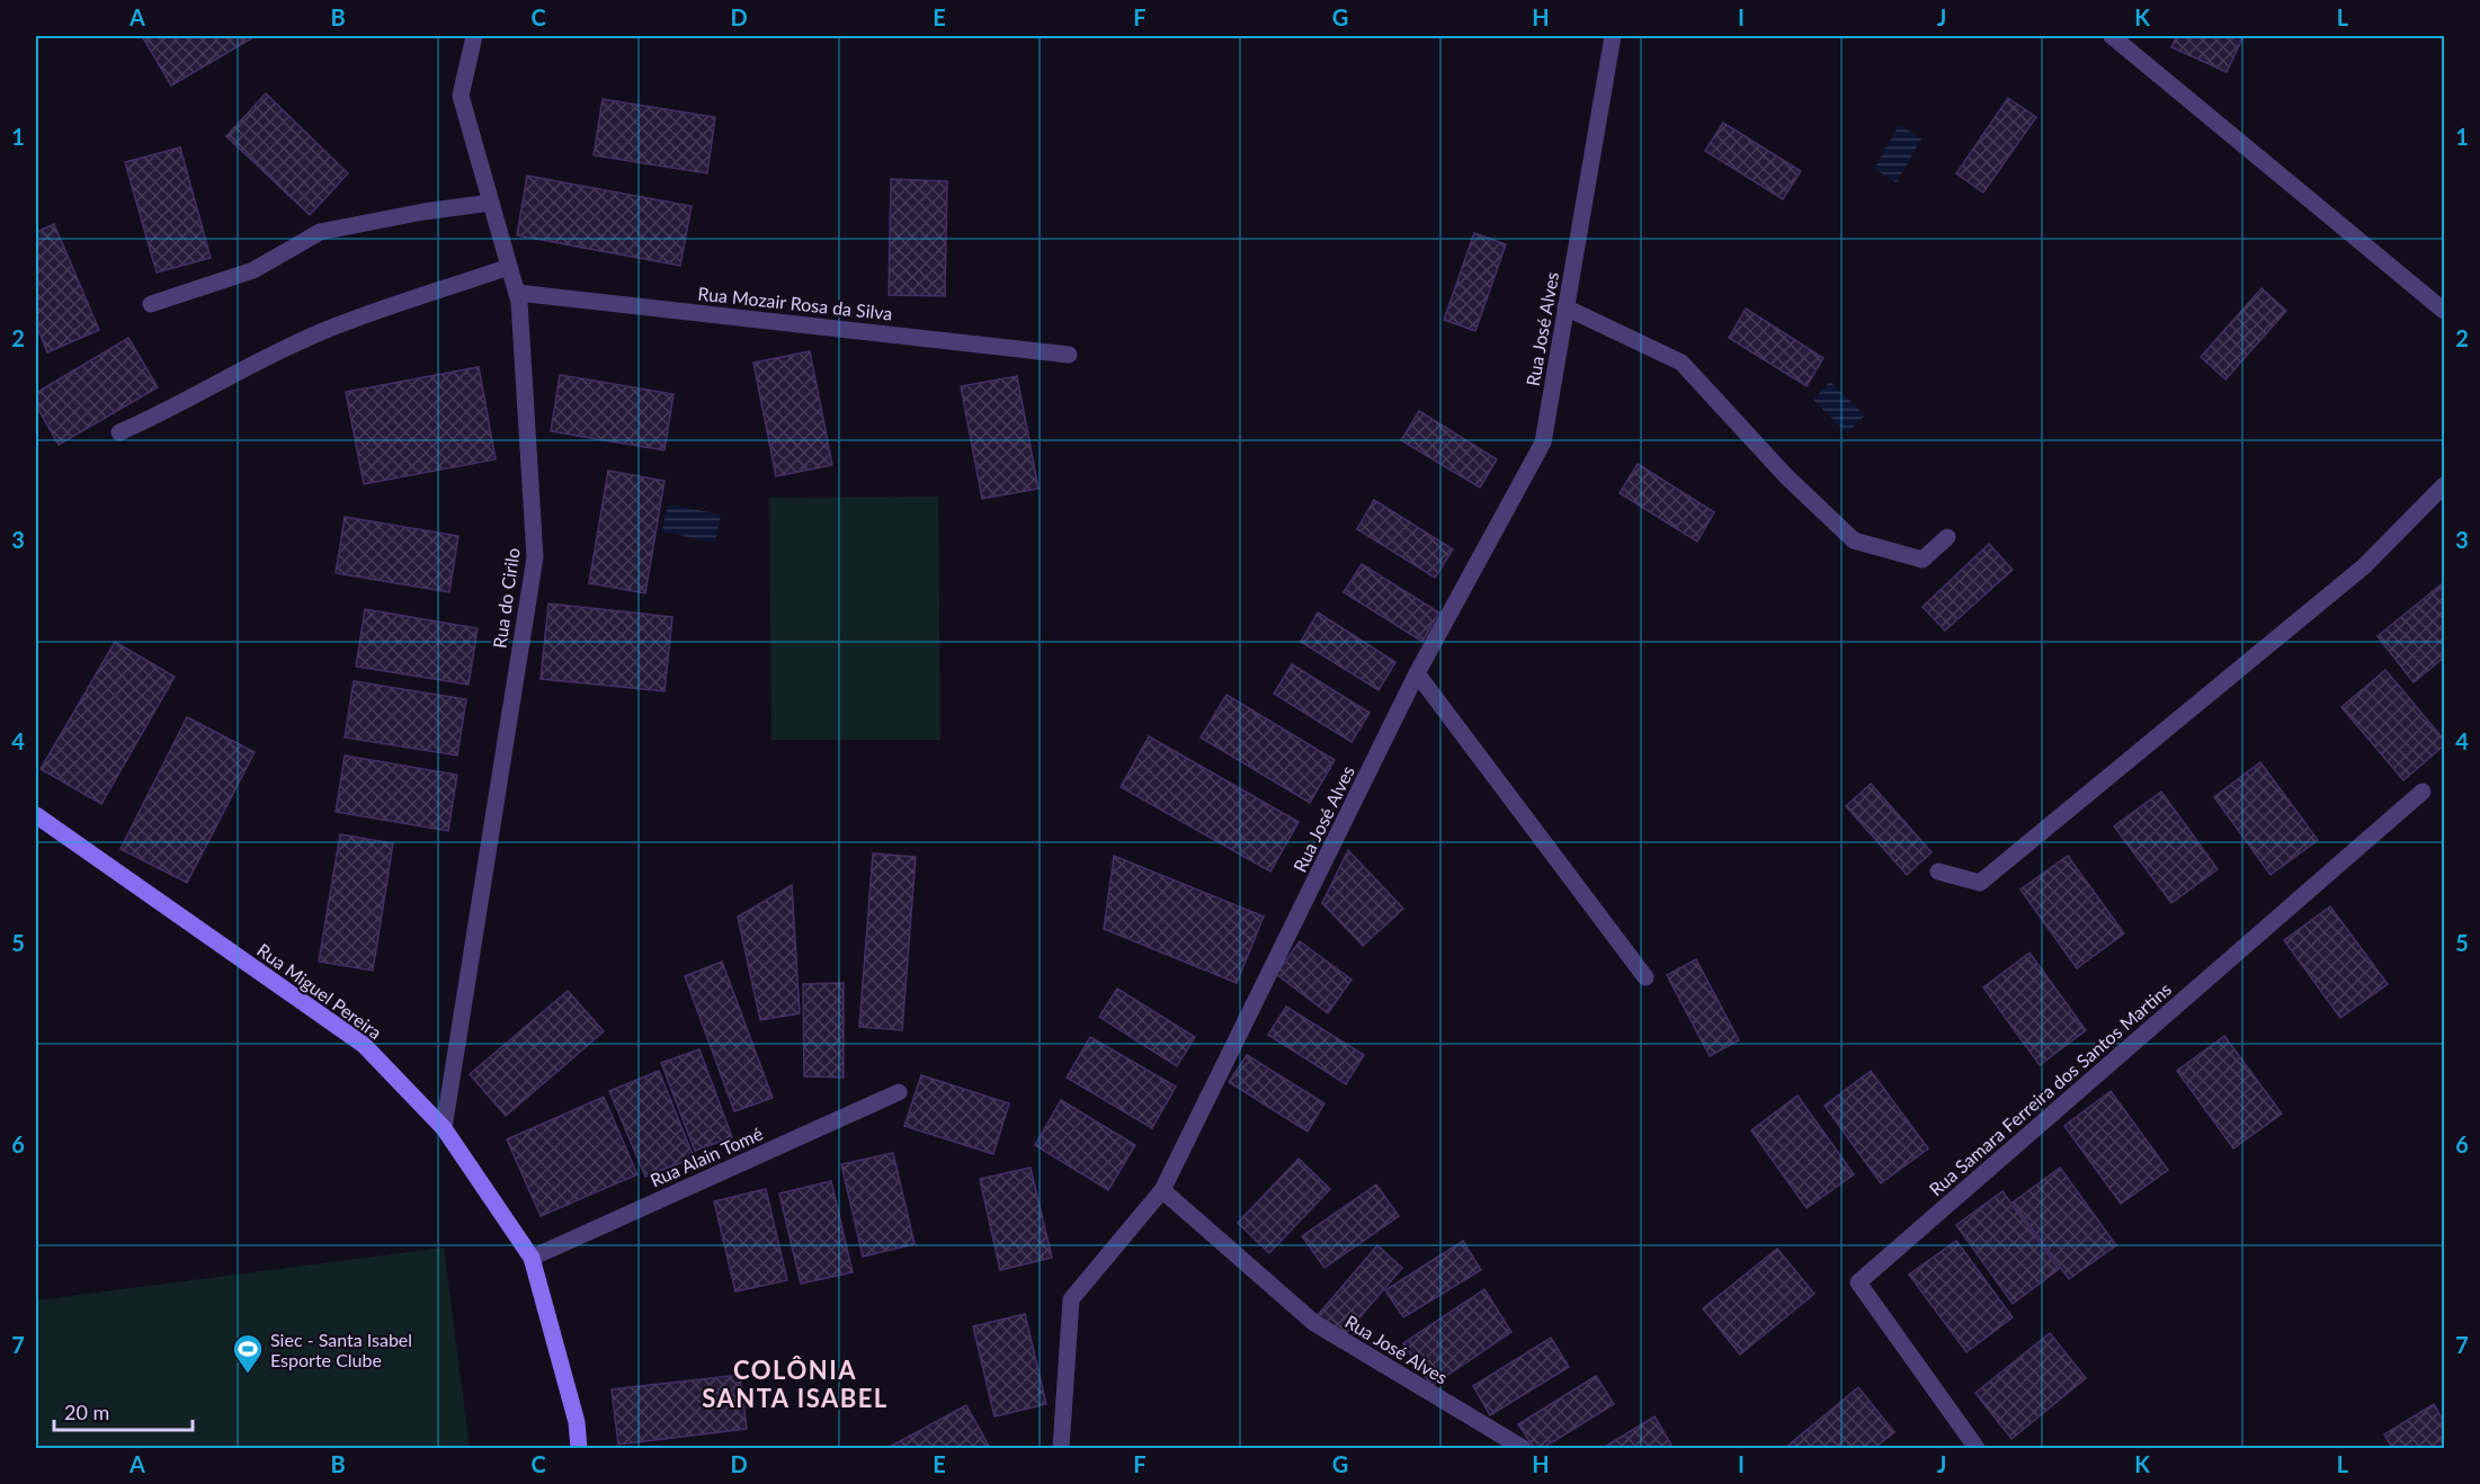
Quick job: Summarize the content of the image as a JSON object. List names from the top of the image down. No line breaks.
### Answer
{"streets":{"street":["Rua Mozair Rosa da Silva","Rua José Alves","Rua do Cirilo","Rua Miguel Pereira","Rua Samara Ferreira dos Santos Martins","Rua Alain Tomé"]},"crossings":[["Rua Mozair Rosa da Silva","Rua do Cirilo"],["Rua do Cirilo","Rua Miguel Pereira"],["Rua Miguel Pereira","Rua Alain Tomé"]],"districts":["COLÔNIA SANTA ISABEL"],"places":{"sports":["Siec - Santa Isabel Esporte Clube"]},"scale_bar":"20 m","grid":{"columns":["A","B","C","D","E","F","G","H","I","J","K","L"],"rows":["1","2","3","4","5","6","7"]}}
